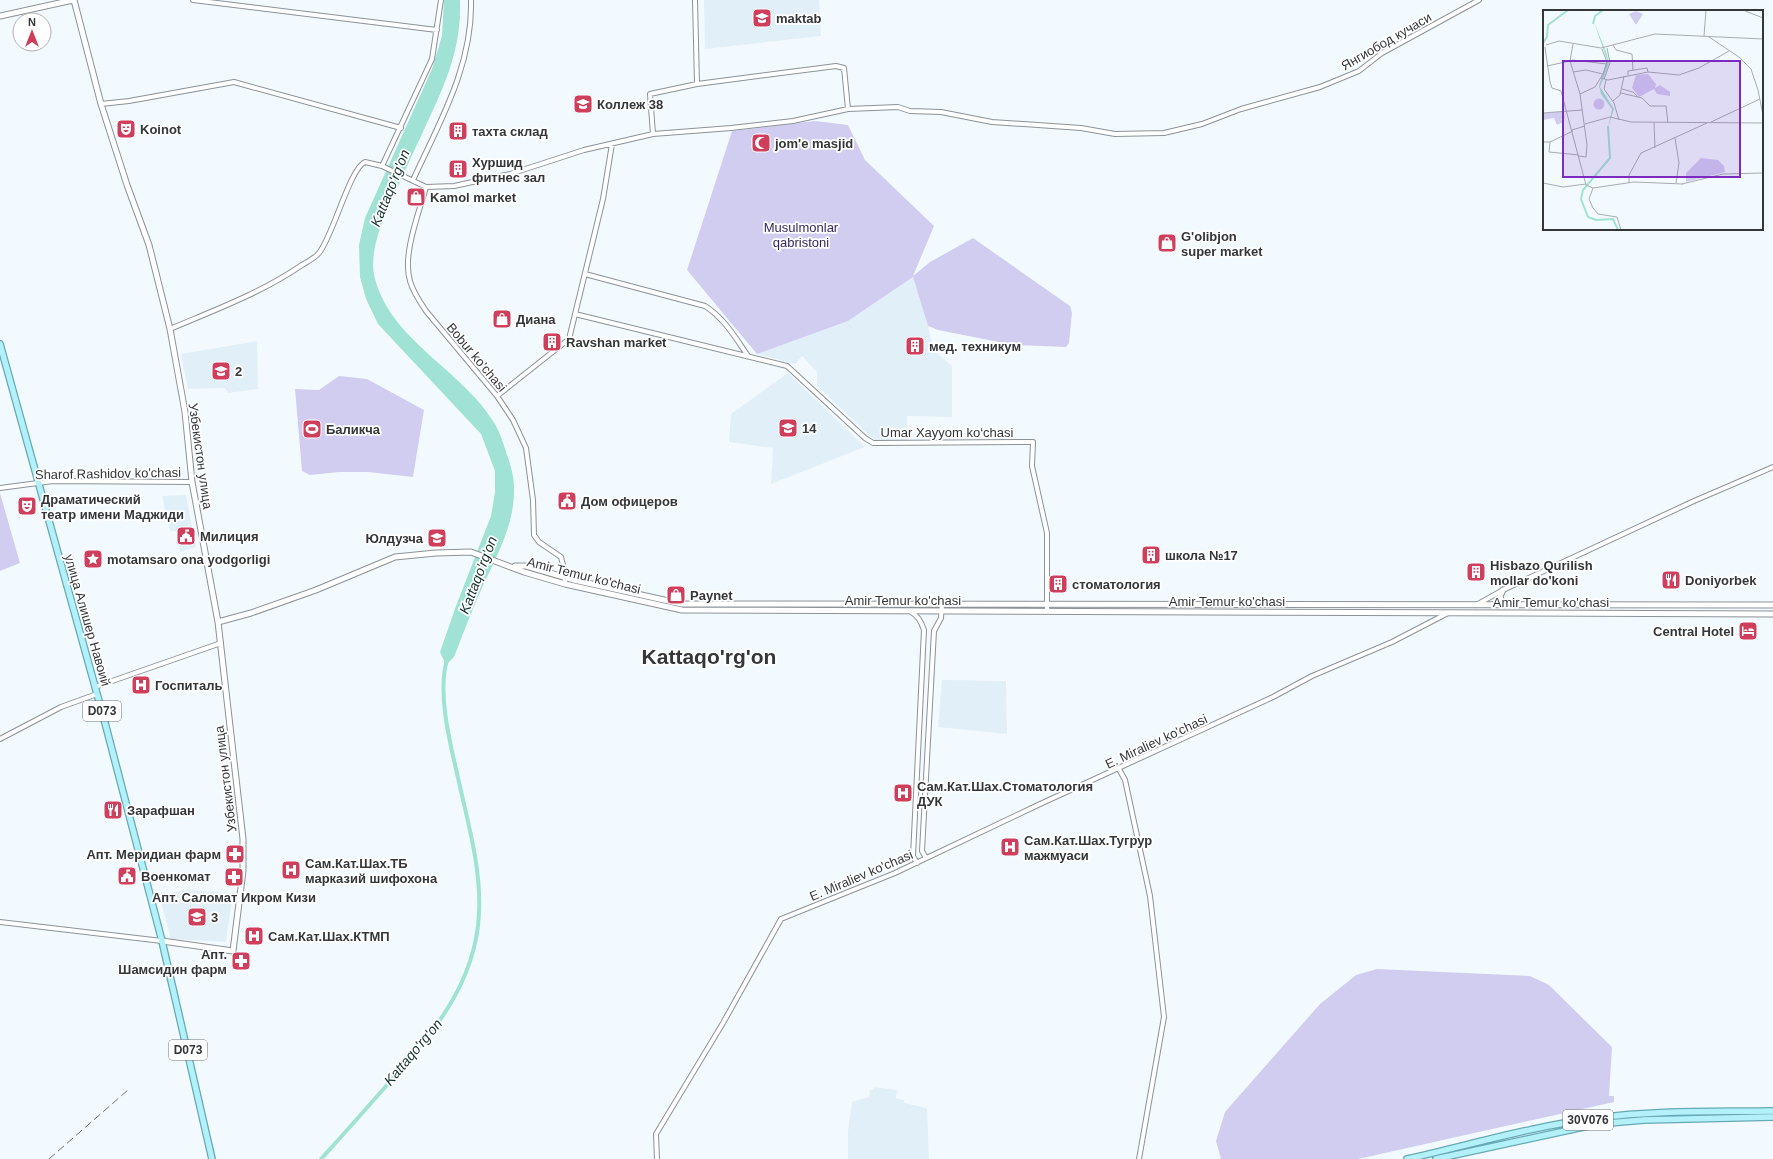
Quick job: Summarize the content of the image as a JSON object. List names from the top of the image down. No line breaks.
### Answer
{"streets":{"main road":["Узбекистон улица","Amir Temur ko'chasi","улица Алишер Навоий","D073","30V076"],"street":["Янгиобод кучаси","Bobur ko'chasi","Umar Xayyom ko‘chasi","Sharof Rashidov ko'chasi","E. Miraliev ko'chasi"]},"crossings":[["Янгиобод кучаси","Bobur ko'chasi"],["Bobur ko'chasi","Amir Temur ko'chasi"],["Umar Xayyom ko‘chasi","Amir Temur ko'chasi"],["Узбекистон улица","Sharof Rashidov ko'chasi"],["Узбекистон улица","улица Алишер Навоий"],["Sharof Rashidov ko'chasi","улица Алишер Навоий"],["Amir Temur ko'chasi","E. Miraliev ko'chasi"]],"districts":["Kattaqo'rg'on"],"water":["Kattaqo'rg'on"],"parks":["Musulmonlar qabristoni"],"places":{"school or university":["maktab","Коллеж 38","2","14","Юлдузча","3"],"theatre":["Koinot","Драматический театр имени Маджиди"],"building":["тахта склад","Хуршид фитнес зал","Ravshan market","мед. техникум","школа №17","Hisbazo Qurilish mollar do'koni","стоматология"],"mosque":["jom'e masjid"],"shop":["Kamol market","G'olibjon super market","Диана","Paynet"],"sports":["Баликча"],"public building":["Дом офицеров","Милиция","Военкомат"],"place":["motamsaro ona yodgorligi"],"restaurant":["Doniyorbek","Зарафшан"],"hotel":["Central Hotel"],"hospital":["Госпиталь","Сам.Кат.Шах.Стоматология ДУК","Сам.Кат.Шах.Тугрур мажмуаси","Сам.Кат.Шах.ТБ марказий шифохона","Сам.Кат.Шах.КТМП"],"pharmacy":["Апт. Меридиан фарм","Апт. Саломат Икром Кизи","Апт. Шамсидин фарм"]},"north":"top"}
